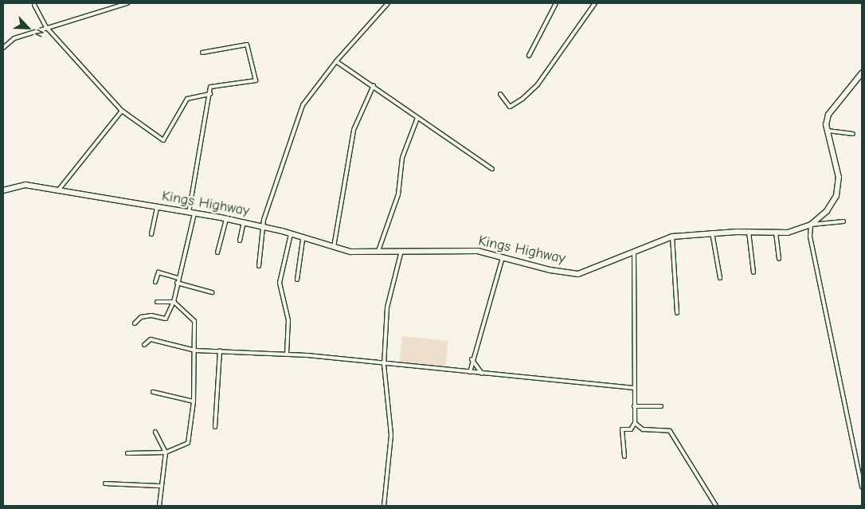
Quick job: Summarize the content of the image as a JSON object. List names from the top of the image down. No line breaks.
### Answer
{"streets":{"street":["Kings Highway"]},"north":"bottom right"}
